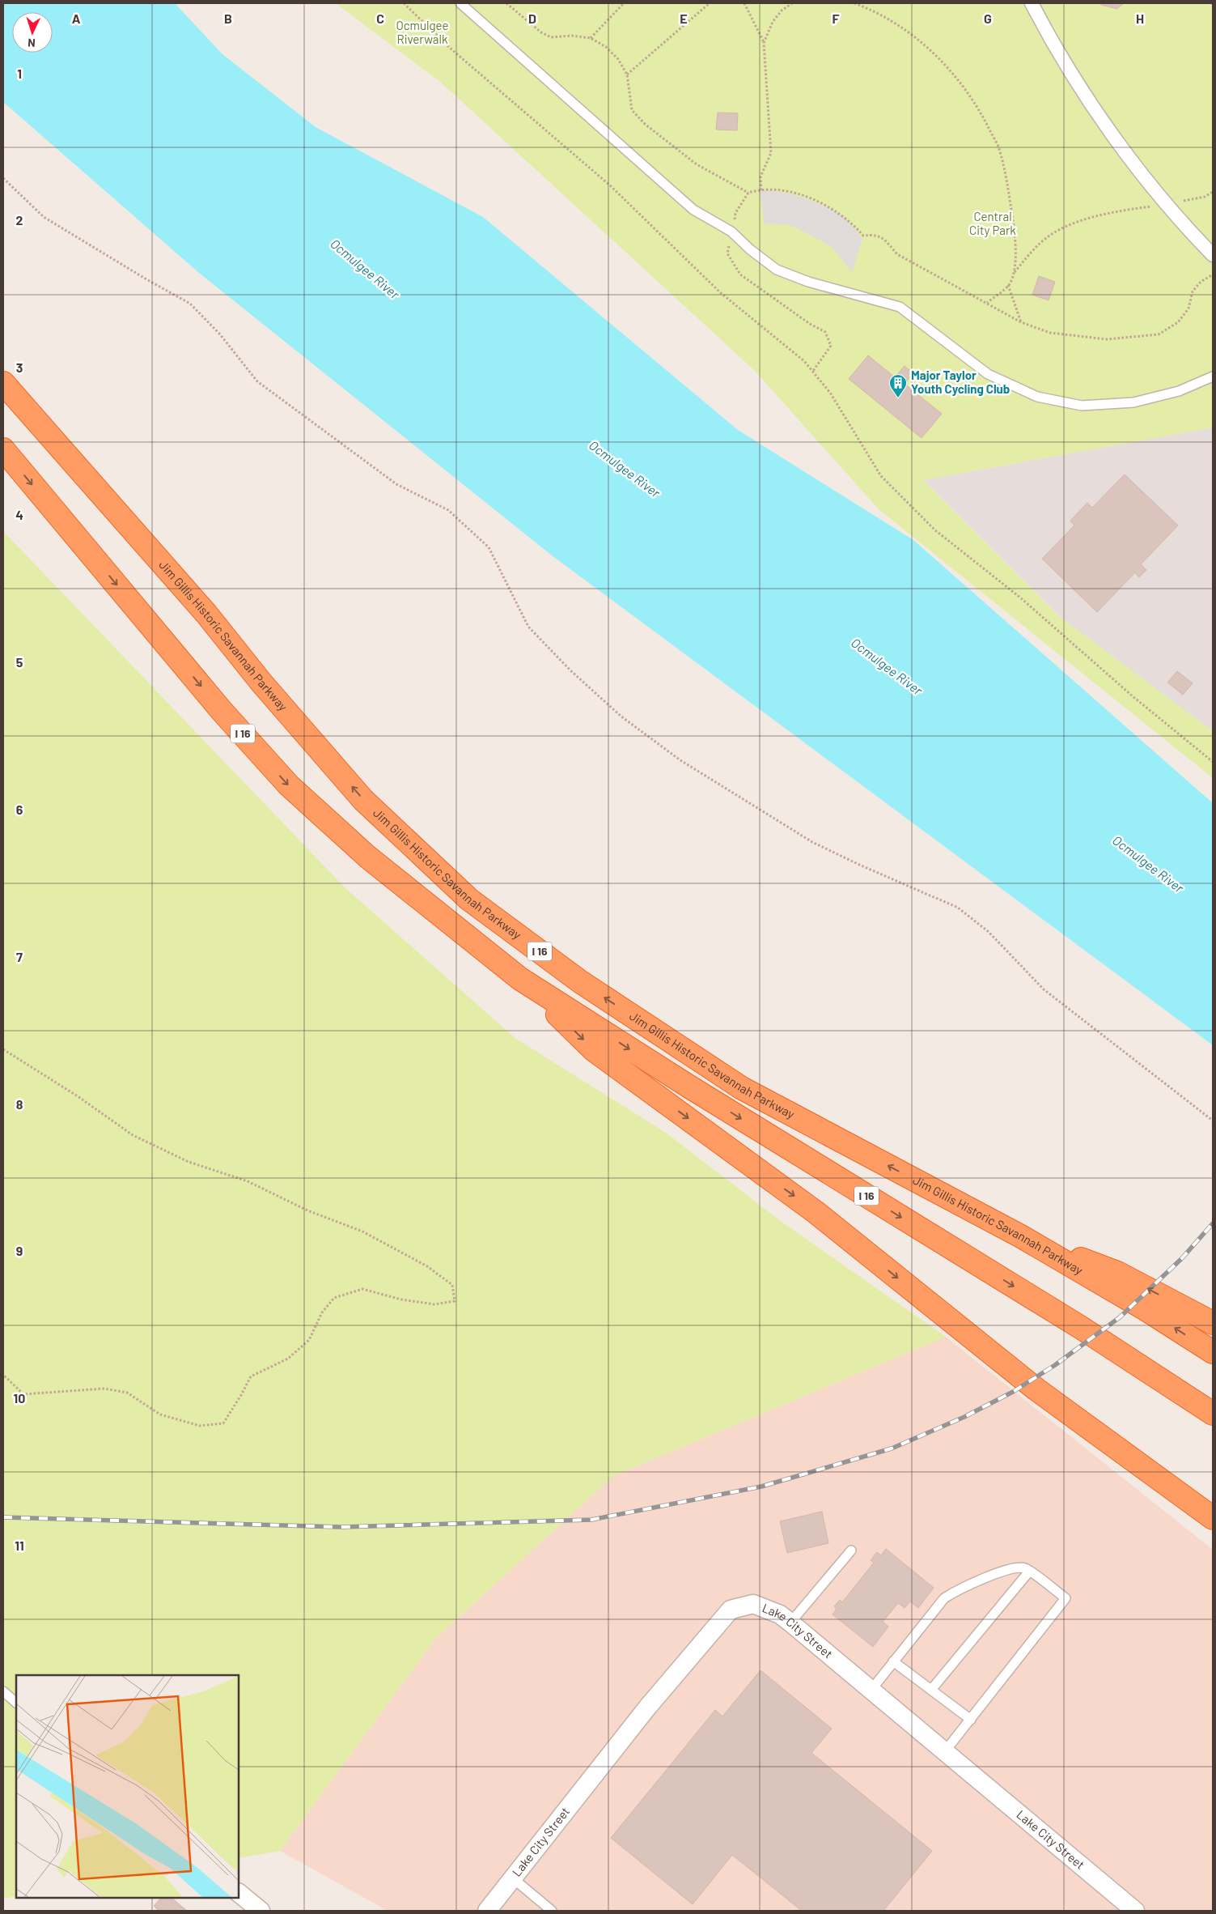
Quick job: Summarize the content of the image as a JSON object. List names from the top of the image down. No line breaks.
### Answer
{"streets":{"highway":["Jim Gillis Historic Savannah Parkway","I 16"],"street":["Lake City Street"]},"water":["Ocmulgee River"],"parks":["Ocmulgee Riverwalk","Central City Park"],"places":{"building":["Major Taylor Youth Cycling Club"]},"north":"bottom","grid":{"columns":["A","B","C","D","E","F","G","H"],"rows":["1","2","3","4","5","6","7","8","9","10","11"]}}
